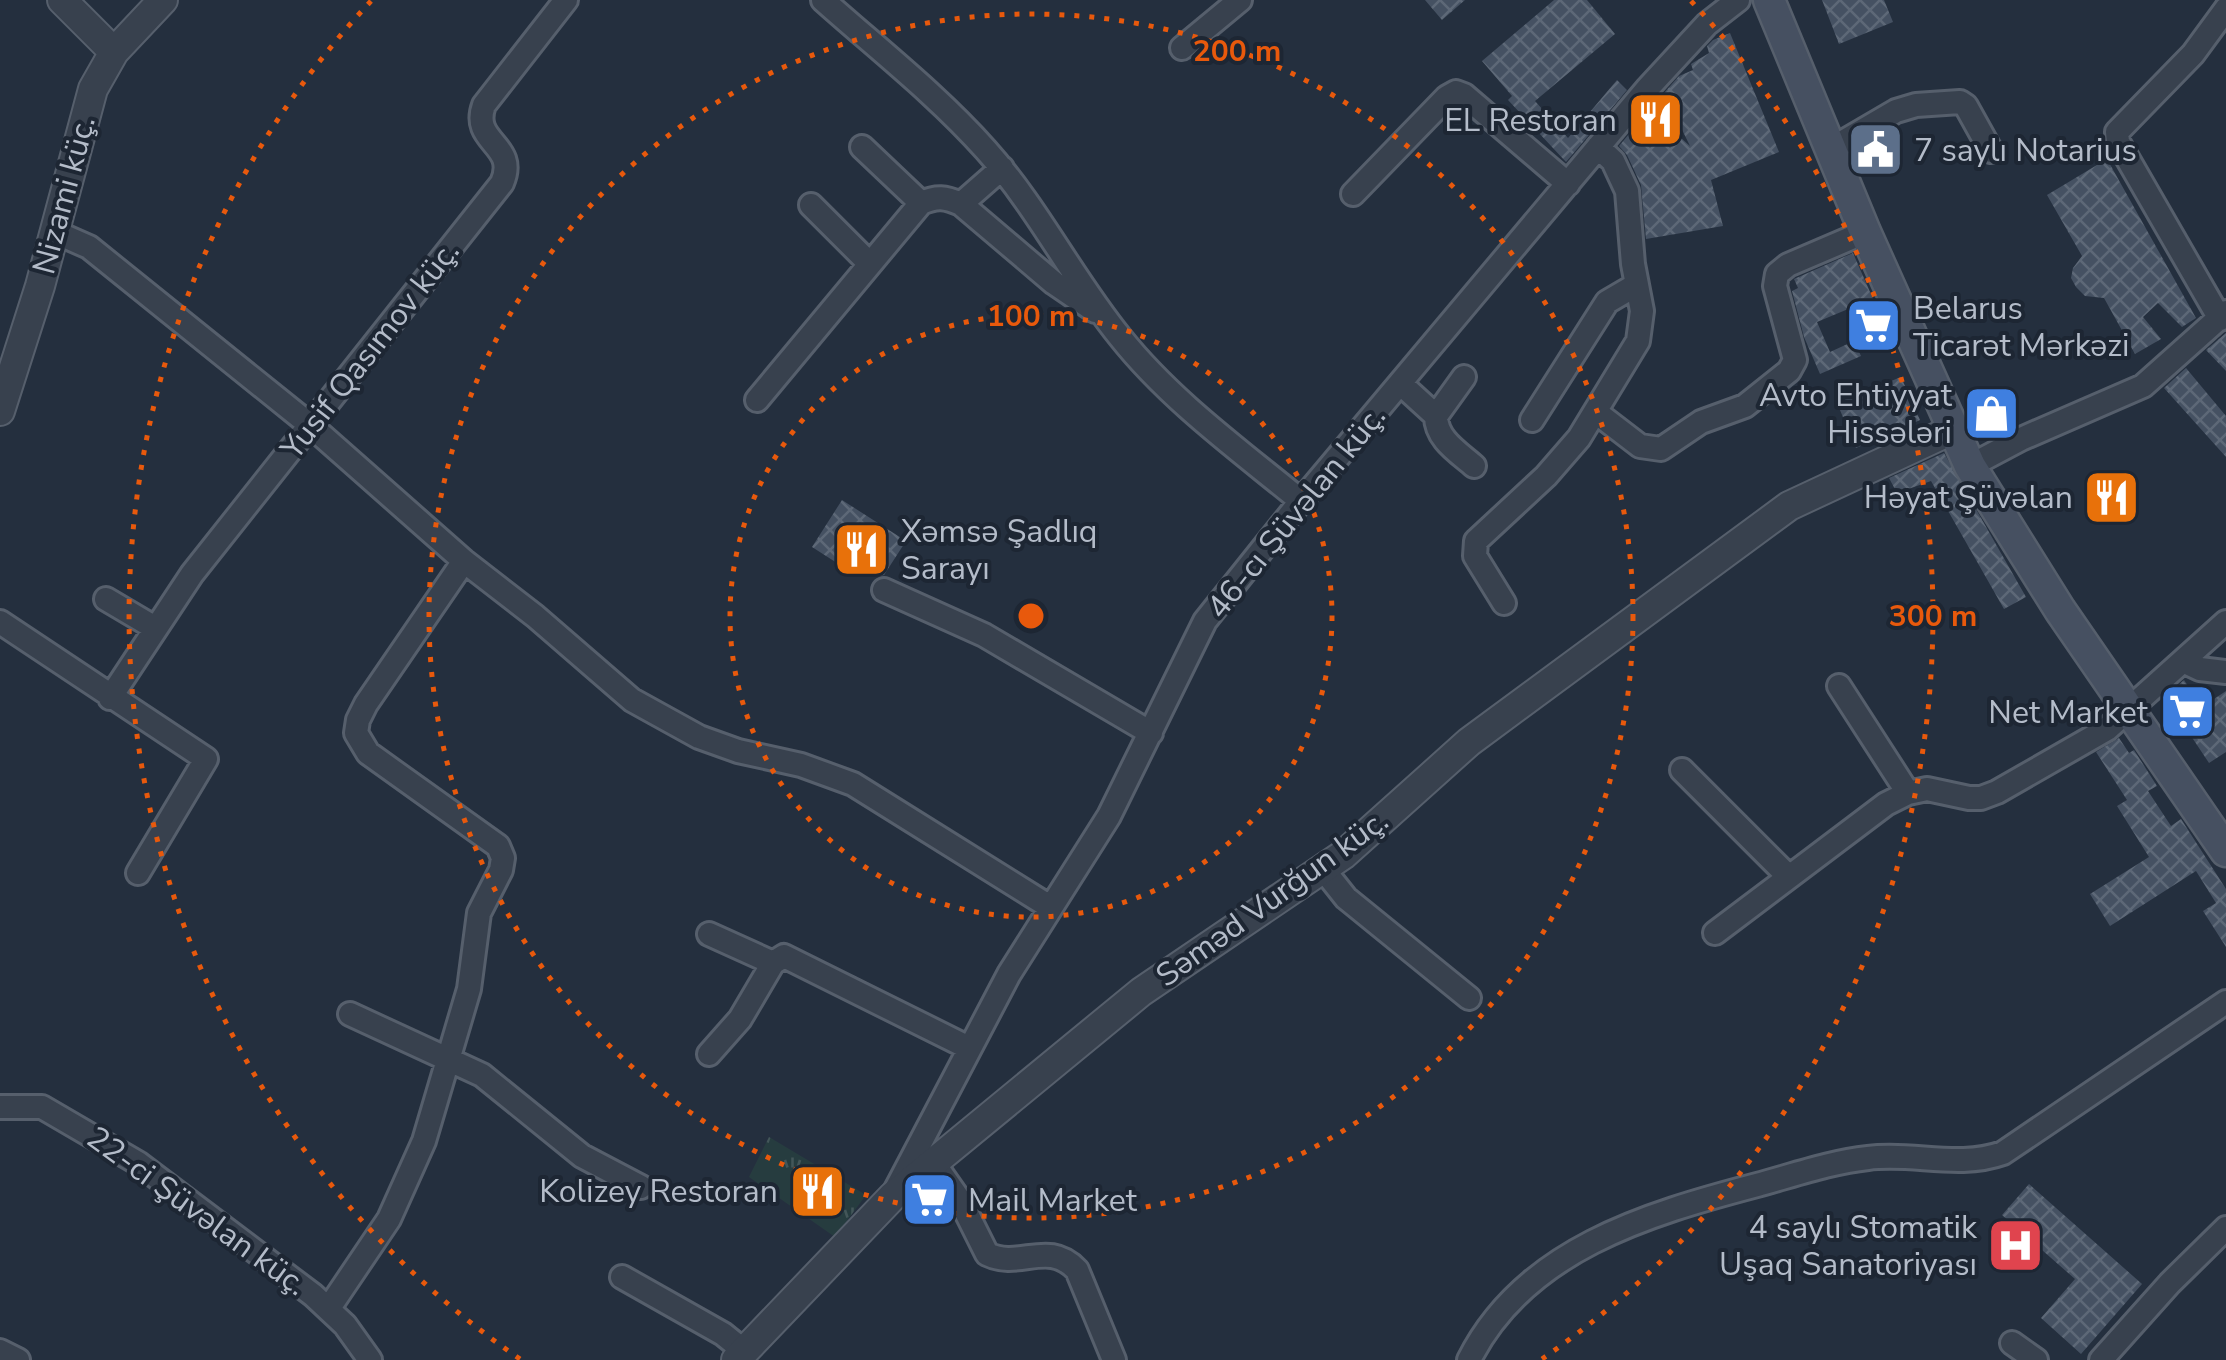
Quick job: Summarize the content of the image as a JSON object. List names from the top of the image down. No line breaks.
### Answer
{"streets":{"street":["Nizami küç.","Yusif Qasımov küç.","46-cı Şüvəlan küç.","Səməd Vurğun küç.","22-ci Şüvəlan küç."]},"crossings":[["46-cı Şüvəlan küç.","Səməd Vurğun küç."]],"places":{"restaurant":["EL Restoran","Həyat Şüvəlan","Xəmsə Şadlıq Sarayı","Kolizey Restoran"],"public building":["7 saylı Notarius"],"supermarket":["Belarus Ticarət Mərkəzi","Net Market","Mail Market"],"shop":["Avto Ehtiyyat Hissələri"],"hospital":["4 saylı Stomatik Uşaq Sanatoriyası"]},"rings":["200 m","100 m","300 m"]}
